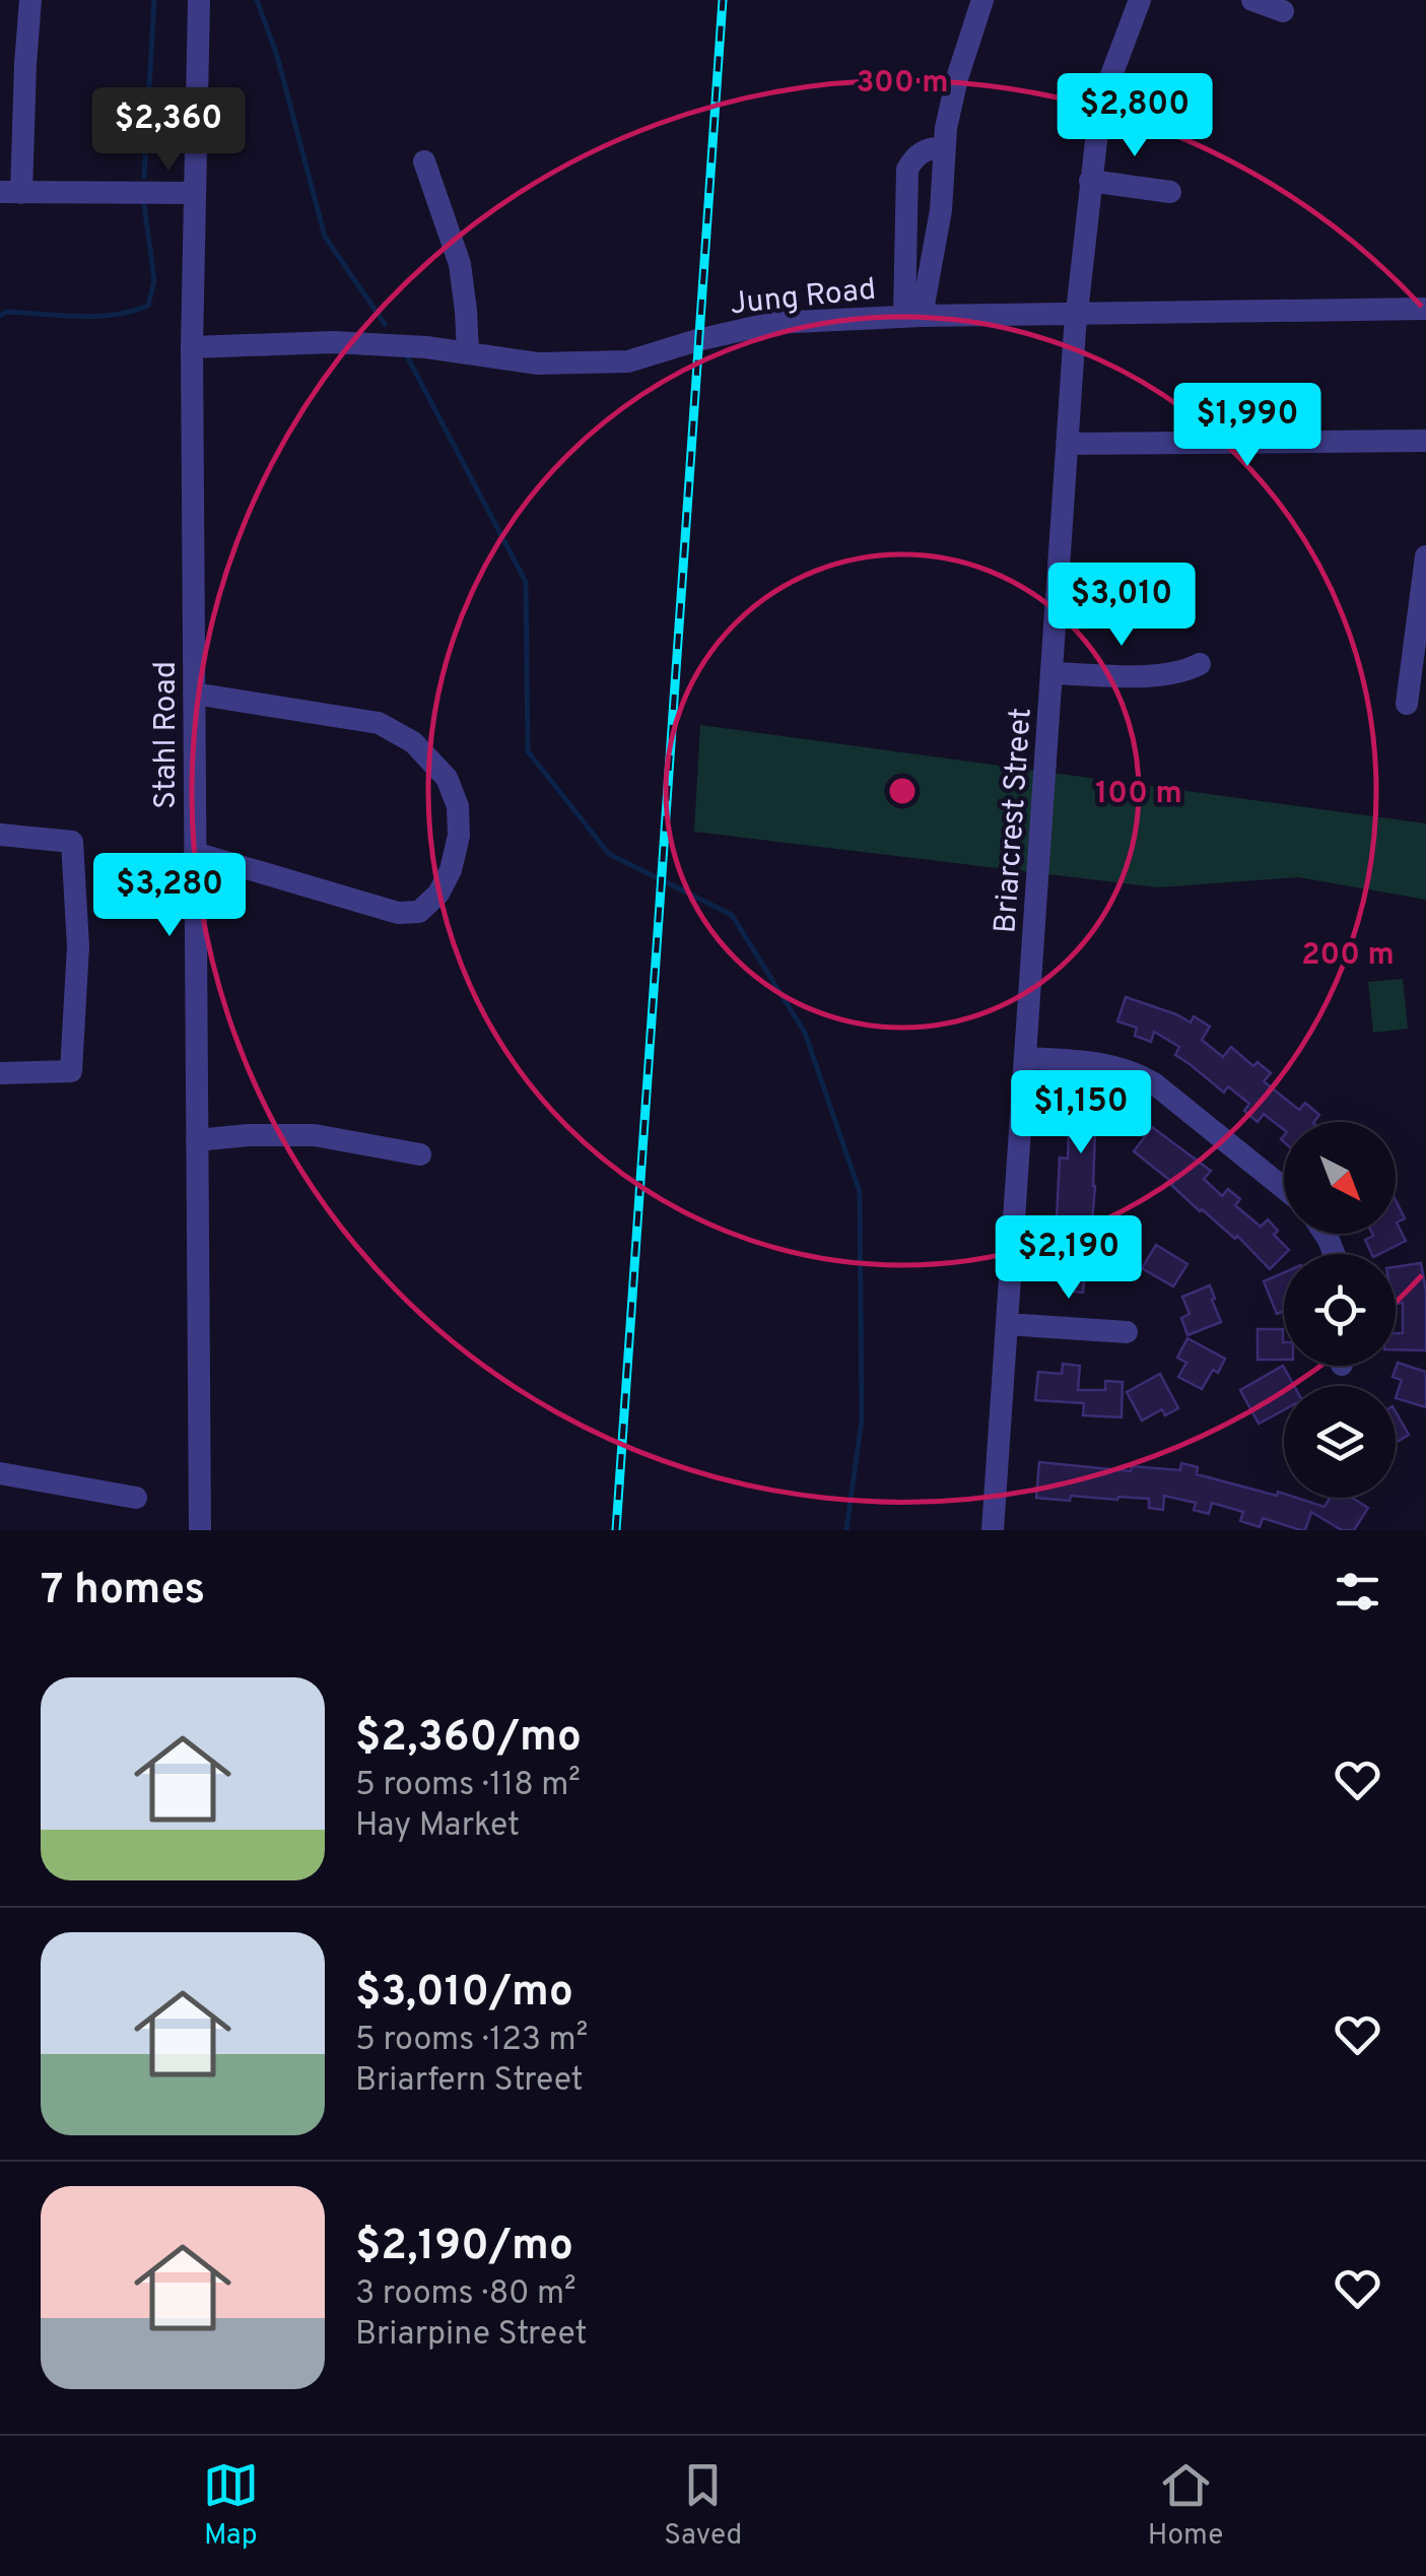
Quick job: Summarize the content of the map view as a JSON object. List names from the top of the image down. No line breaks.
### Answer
{"streets":{"street":["Jung Road","Stahl Road","Briarcrest Street"]},"crossings":[["Jung Road","Stahl Road"],["Jung Road","Briarcrest Street"]],"north":"bottom right","page":{"price":["$2,800","$2,360","$1,990","$3,010","$3,280","$1,150","$2,190"],"heading":"7 homes","list":[{"name":"$2,360/mo","note":"5 rooms · 118 m² · Hay Market"},{"name":"$3,010/mo","note":"5 rooms · 123 m² · Briarfern Street"},{"name":"$2,190/mo","note":"3 rooms · 80 m² · Briarpine Street"}],"tabs":["Map","Saved","Home"]},"rings":["300 m","100 m","200 m"]}
